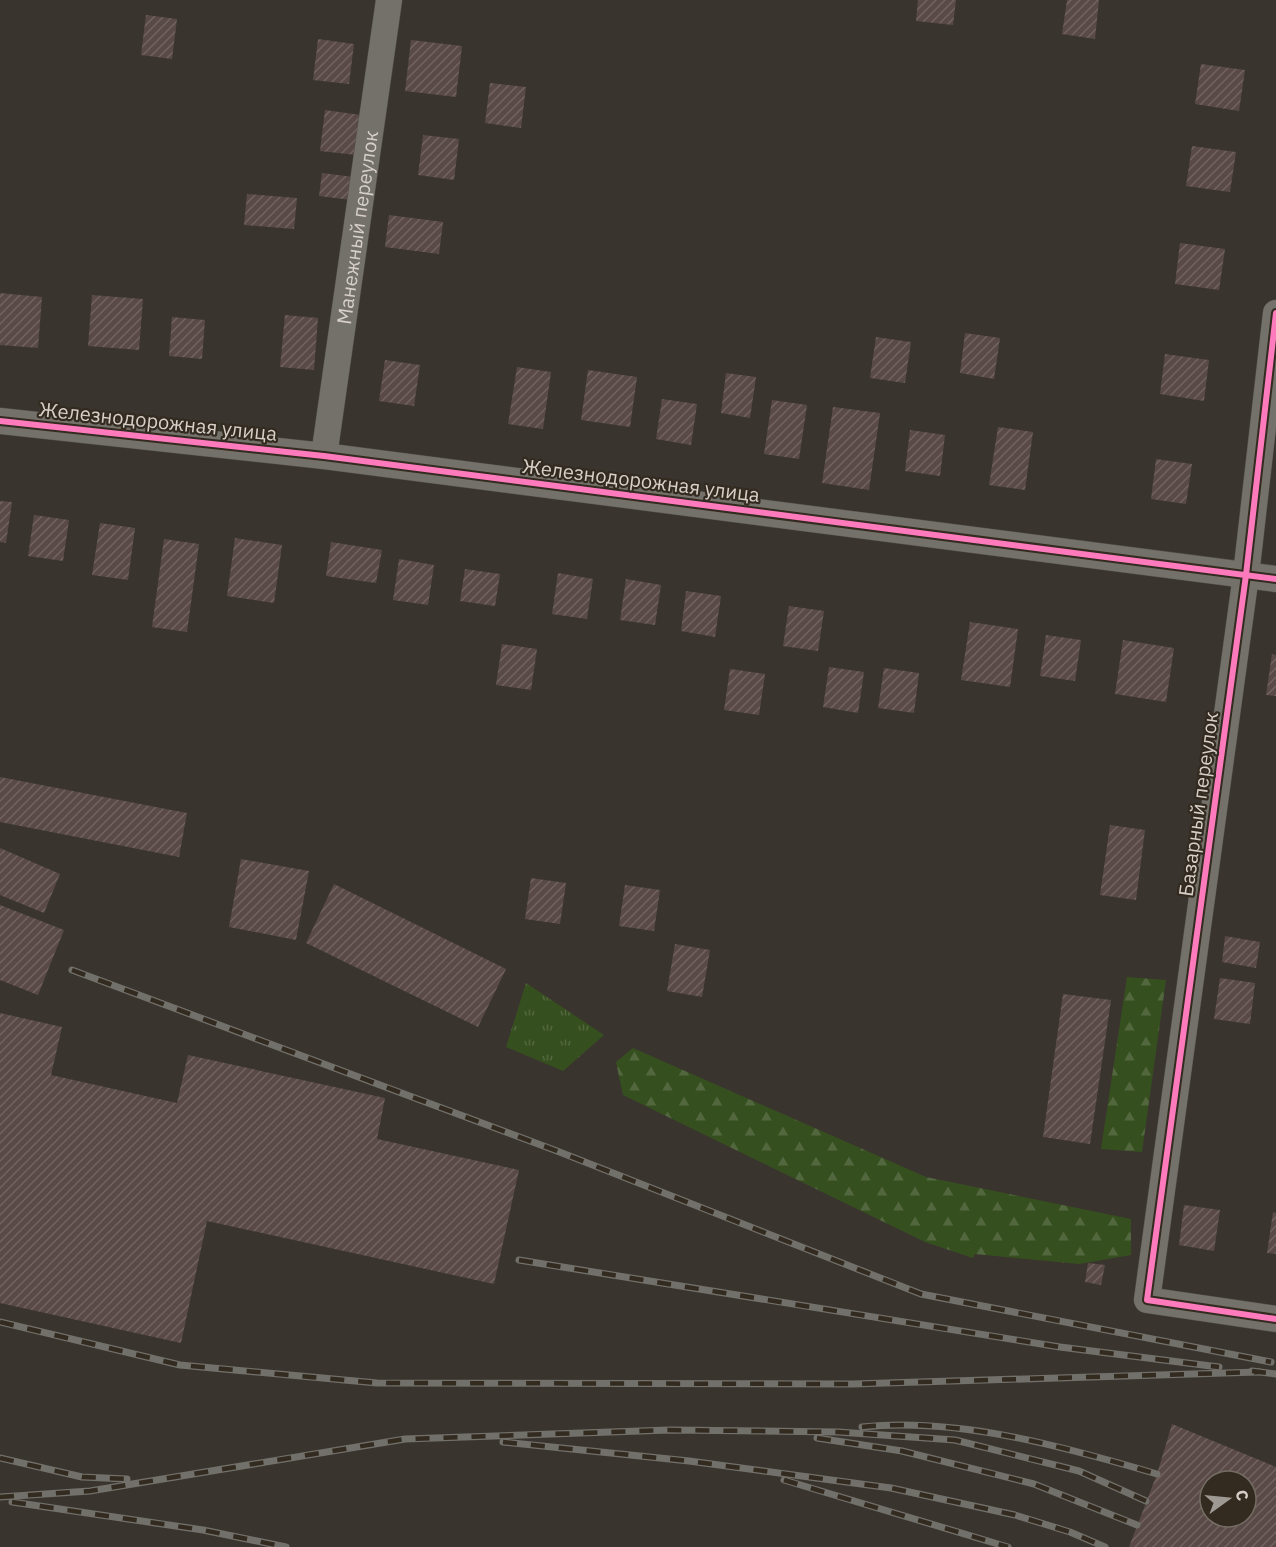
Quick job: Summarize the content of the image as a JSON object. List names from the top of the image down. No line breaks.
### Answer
{"streets":{"street":["Манежный переулок","Железнодорожная улица","Базарный переулок"]},"crossings":[["Манежный переулок","Железнодорожная улица"],["Железнодорожная улица","Базарный переулок"]],"north":"right"}
